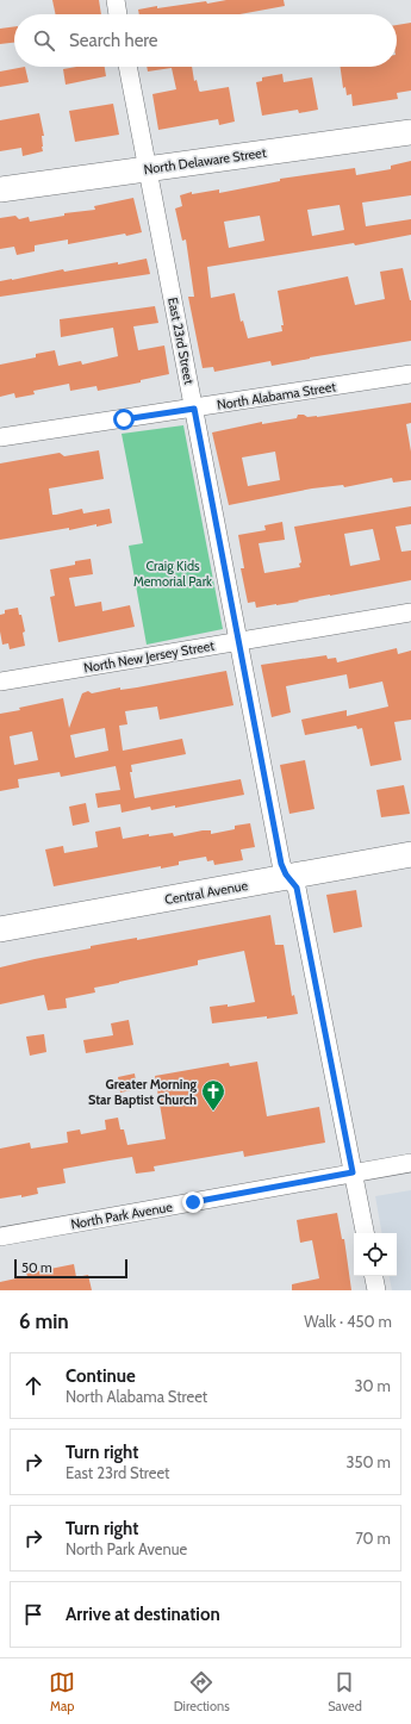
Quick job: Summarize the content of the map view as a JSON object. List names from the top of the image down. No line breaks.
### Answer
{"streets":{"main road":["North Delaware Street","Central Avenue"],"street":["East 23rd Street","North Alabama Street","North New Jersey Street","North Park Avenue"]},"crossings":[["North Delaware Street","East 23rd Street"],["East 23rd Street","North Alabama Street"],["East 23rd Street","North New Jersey Street"],["East 23rd Street","Central Avenue"],["East 23rd Street","North Park Avenue"]],"parks":["Craig Kids Memorial Park"],"places":{"church":["Greater Morning Star Baptist Church"]},"scale_bar":"50 m","page":{"search":"Search here","scale":"50 m","heading":["6 min","Walk · 450 m"],"list":[["Continue","North Alabama Street","30 m"],["Turn right","East 23rd Street","350 m"],["Turn right","North Park Avenue","70 m"],"Arrive at destination"],"nav":["Map","Directions","Saved"]}}
